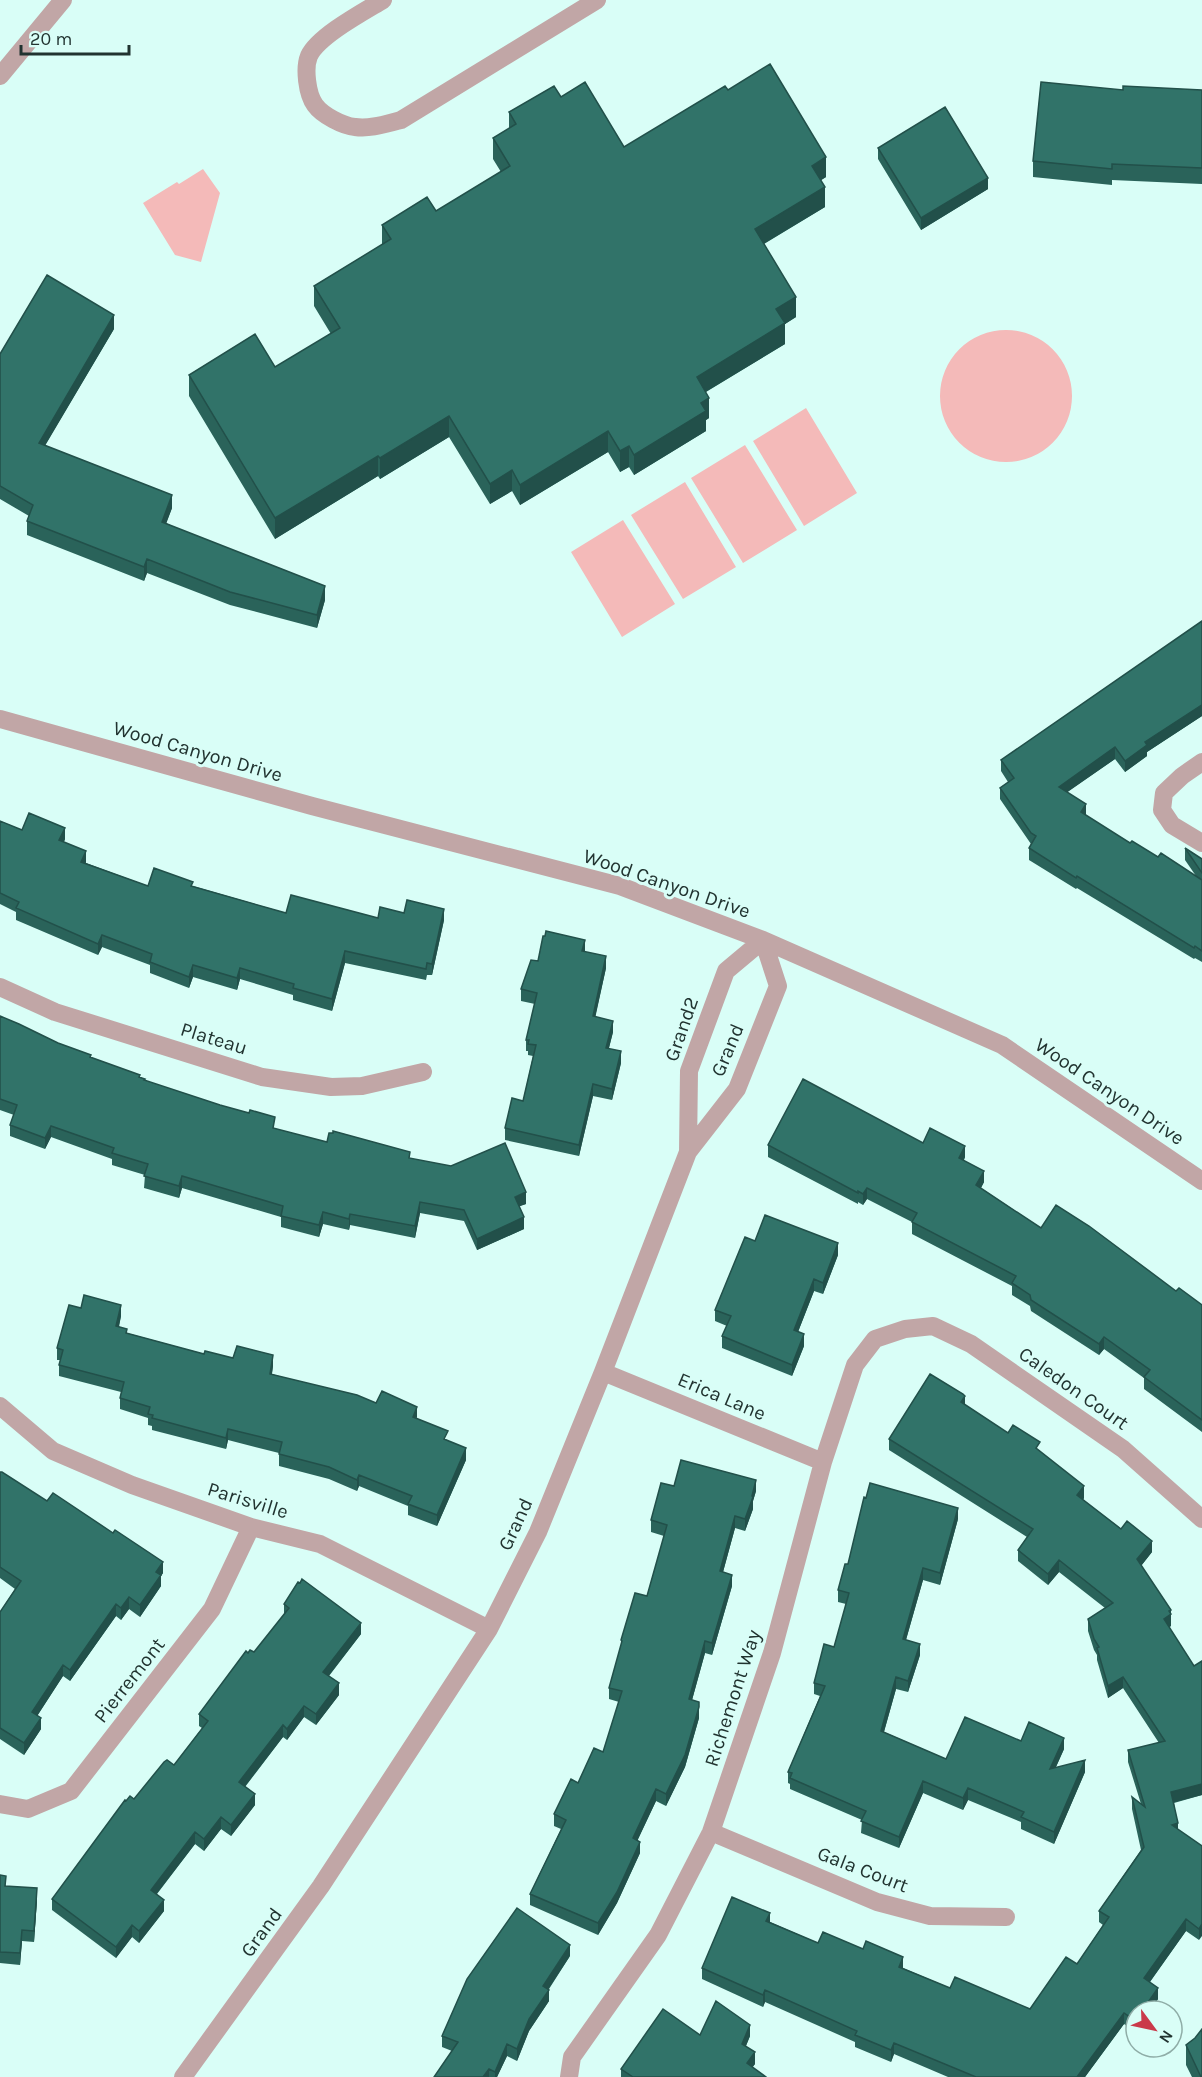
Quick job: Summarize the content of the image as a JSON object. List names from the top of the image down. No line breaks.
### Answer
{"streets":{"street":["Wood Canyon Drive","Grand2","Plateau","Grand","Caledon Court","Erica Lane","Parisville","Pierremont","Richemont Way","Gala Court"]},"crossings":[["Wood Canyon Drive","Grand2"],["Wood Canyon Drive","Grand"],["Grand2","Grand"],["Grand","Erica Lane"],["Grand","Parisville"],["Caledon Court","Richemont Way"],["Erica Lane","Richemont Way"],["Parisville","Pierremont"],["Richemont Way","Gala Court"]],"scale_bar":"20 m","north":"bottom right"}
